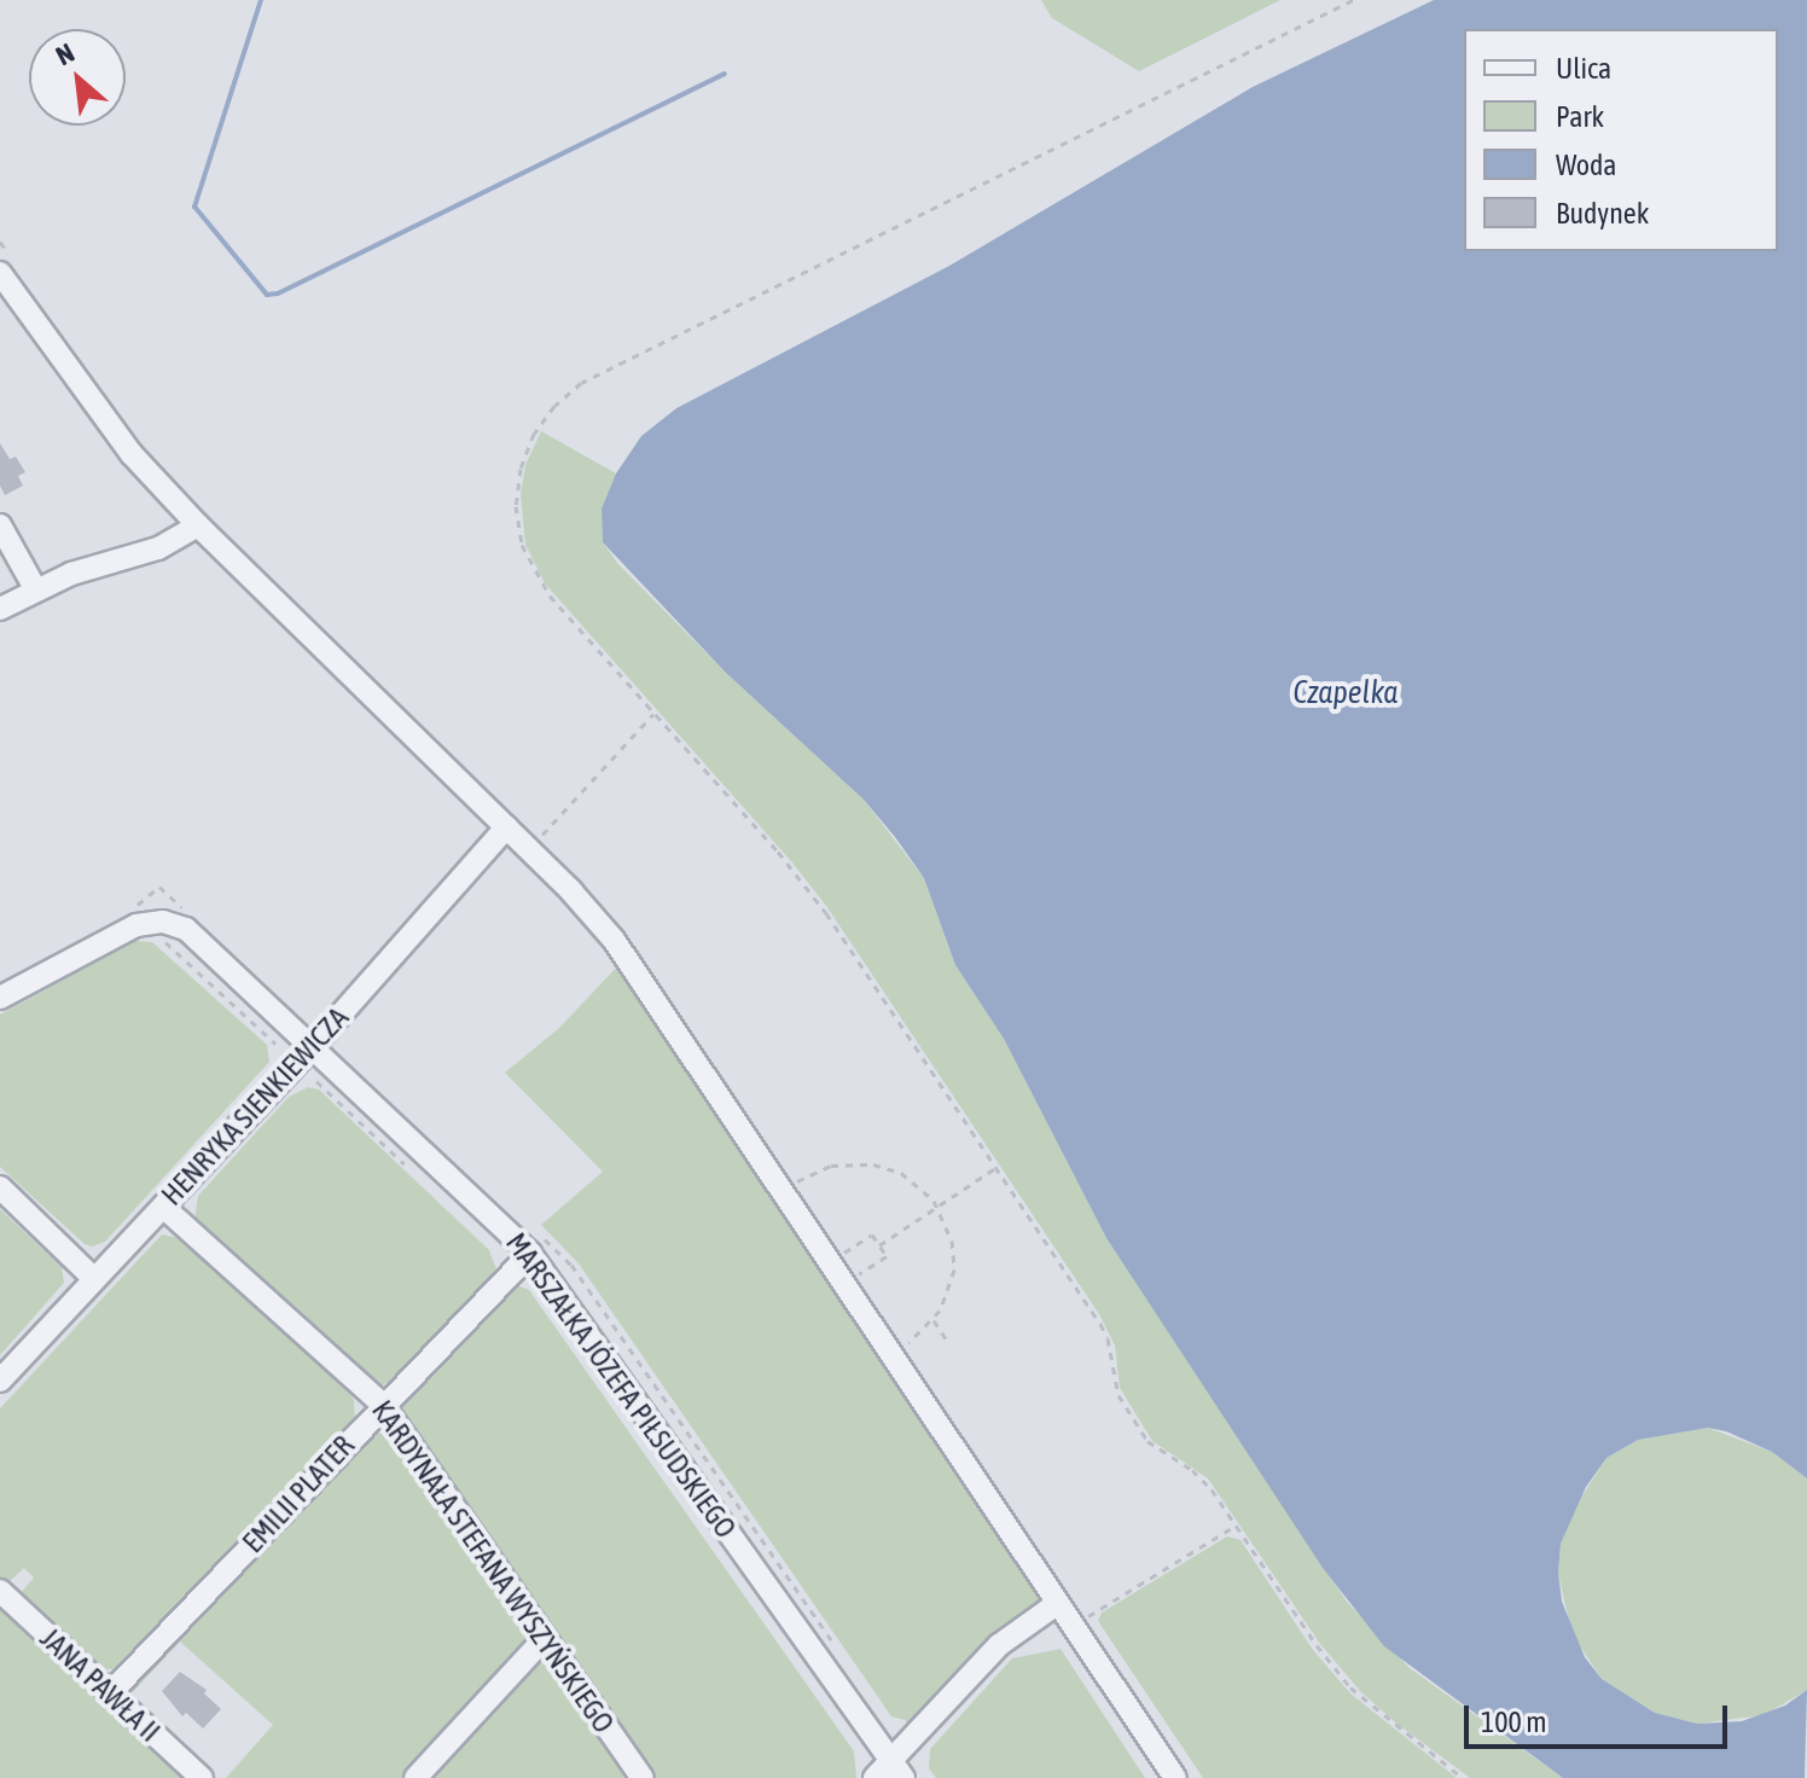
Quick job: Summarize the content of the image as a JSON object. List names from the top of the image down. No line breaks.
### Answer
{"streets":{"street":["HENRYKA SIENKIEWICZA","MARSZAŁKA JÓZEFA PIŁSUDSKIEGO","EMILII PLATER","KARDYNAŁA STEFANA WYSZYŃSKIEGO","JANA PAWŁA II"]},"crossings":[["HENRYKA SIENKIEWICZA","MARSZAŁKA JÓZEFA PIŁSUDSKIEGO"],["HENRYKA SIENKIEWICZA","KARDYNAŁA STEFANA WYSZYŃSKIEGO"],["MARSZAŁKA JÓZEFA PIŁSUDSKIEGO","EMILII PLATER"],["EMILII PLATER","KARDYNAŁA STEFANA WYSZYŃSKIEGO"],["EMILII PLATER","JANA PAWŁA II"]],"water":["Czapelka"],"legend":["Ulica","Park","Woda","Budynek"],"scale_bar":"100 m","north":"top left"}
